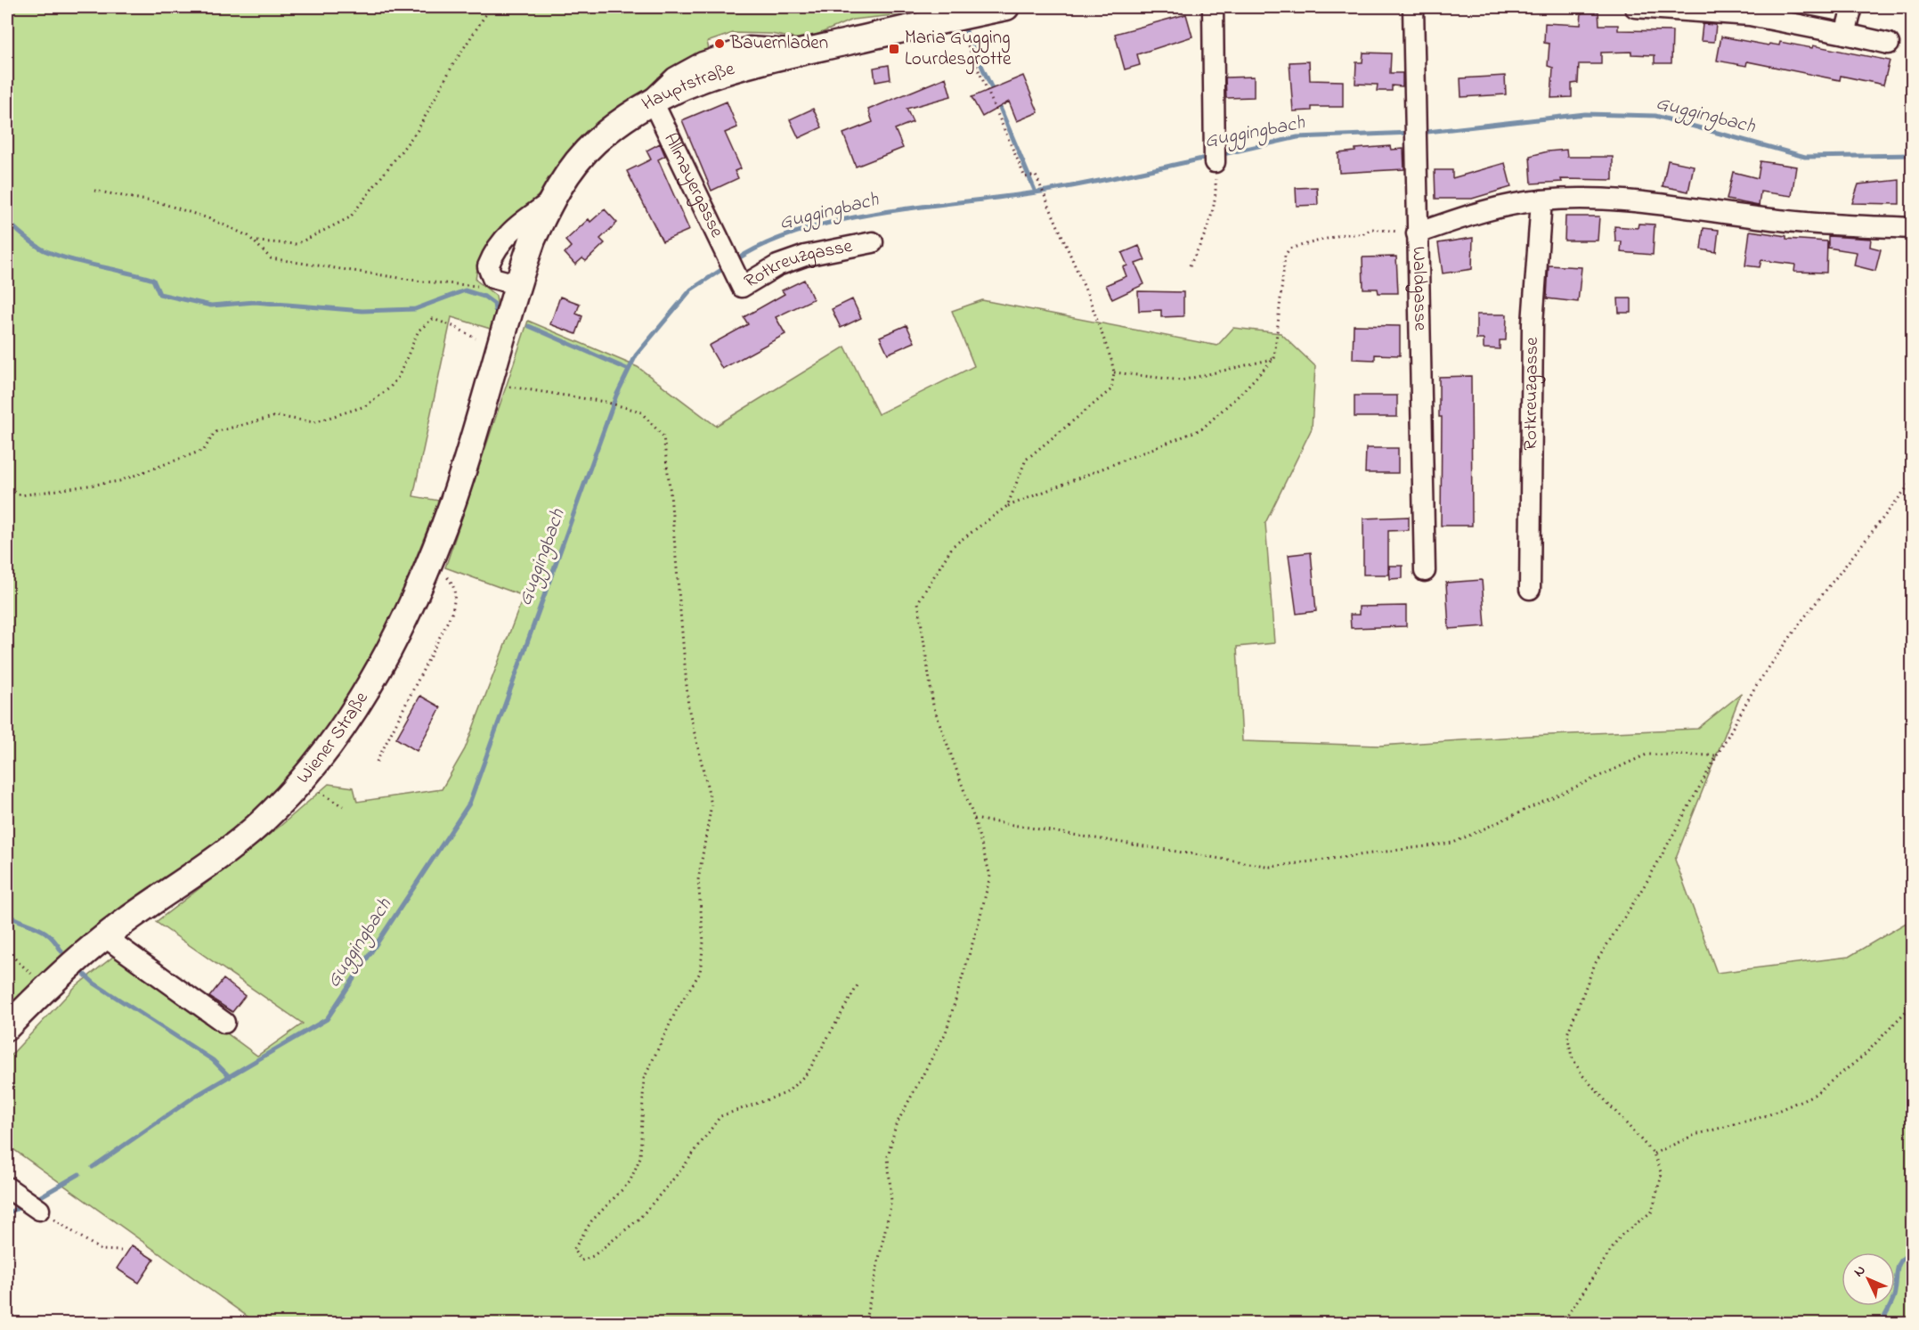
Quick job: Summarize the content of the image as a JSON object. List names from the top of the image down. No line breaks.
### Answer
{"streets":{"main road":["Hauptstraße","Wiener Straße"],"street":["Allmayergasse","Rotkreuzgasse","Waldgasse"]},"crossings":[["Hauptstraße","Allmayergasse"],["Hauptstraße","Wiener Straße"],["Allmayergasse","Rotkreuzgasse"]],"water":["Guggingbach"],"places":{"other":["Bauernladen"],"transit":["Maria Gugging Lourdesgrotte"]},"north":"top left"}
